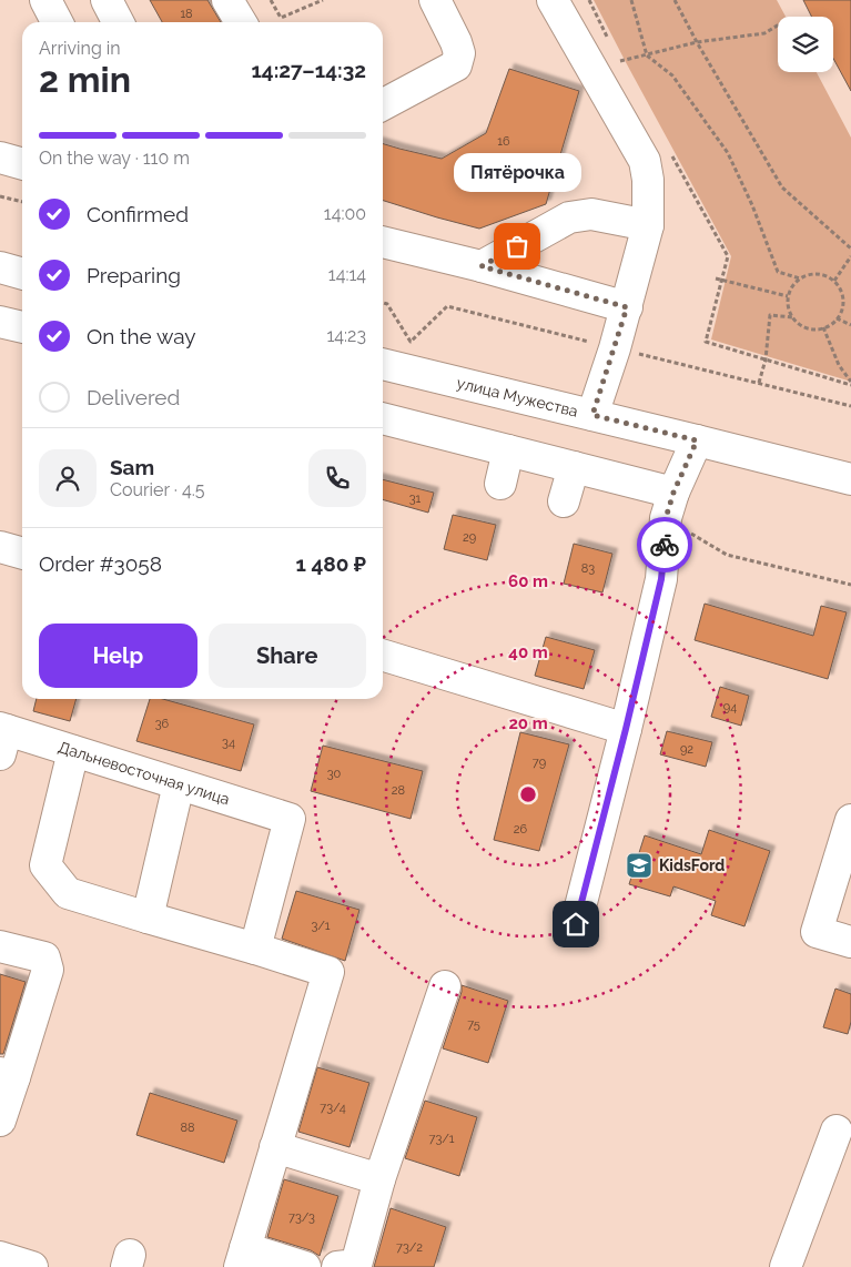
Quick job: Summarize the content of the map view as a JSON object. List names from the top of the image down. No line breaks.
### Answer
{"streets":{"street":["улица Мужества","Дальневосточная улица"]},"places":{"other":["Пятёрочка"],"school or university":["KidsFord"]},"house_numbers":["18","16","31","29","83","94","36","34","92","79","30","28","26","3/1","75","73/4","88","73/1","73/3","73/2"],"page":{"heading":["2 min","Arriving in","14:27–14:32"],"panel":["Sam","Courier · 4.5","Order #3058","1 480 ₽"],"bar":"On the way · 110 m","bubble":"Пятёрочка","list":[["Confirmed","14:00"],["Preparing","14:14"],["On the way","14:23"],"Delivered"],"buttons":["Help","Share"]},"rings":["60 m","40 m","20 m"]}
